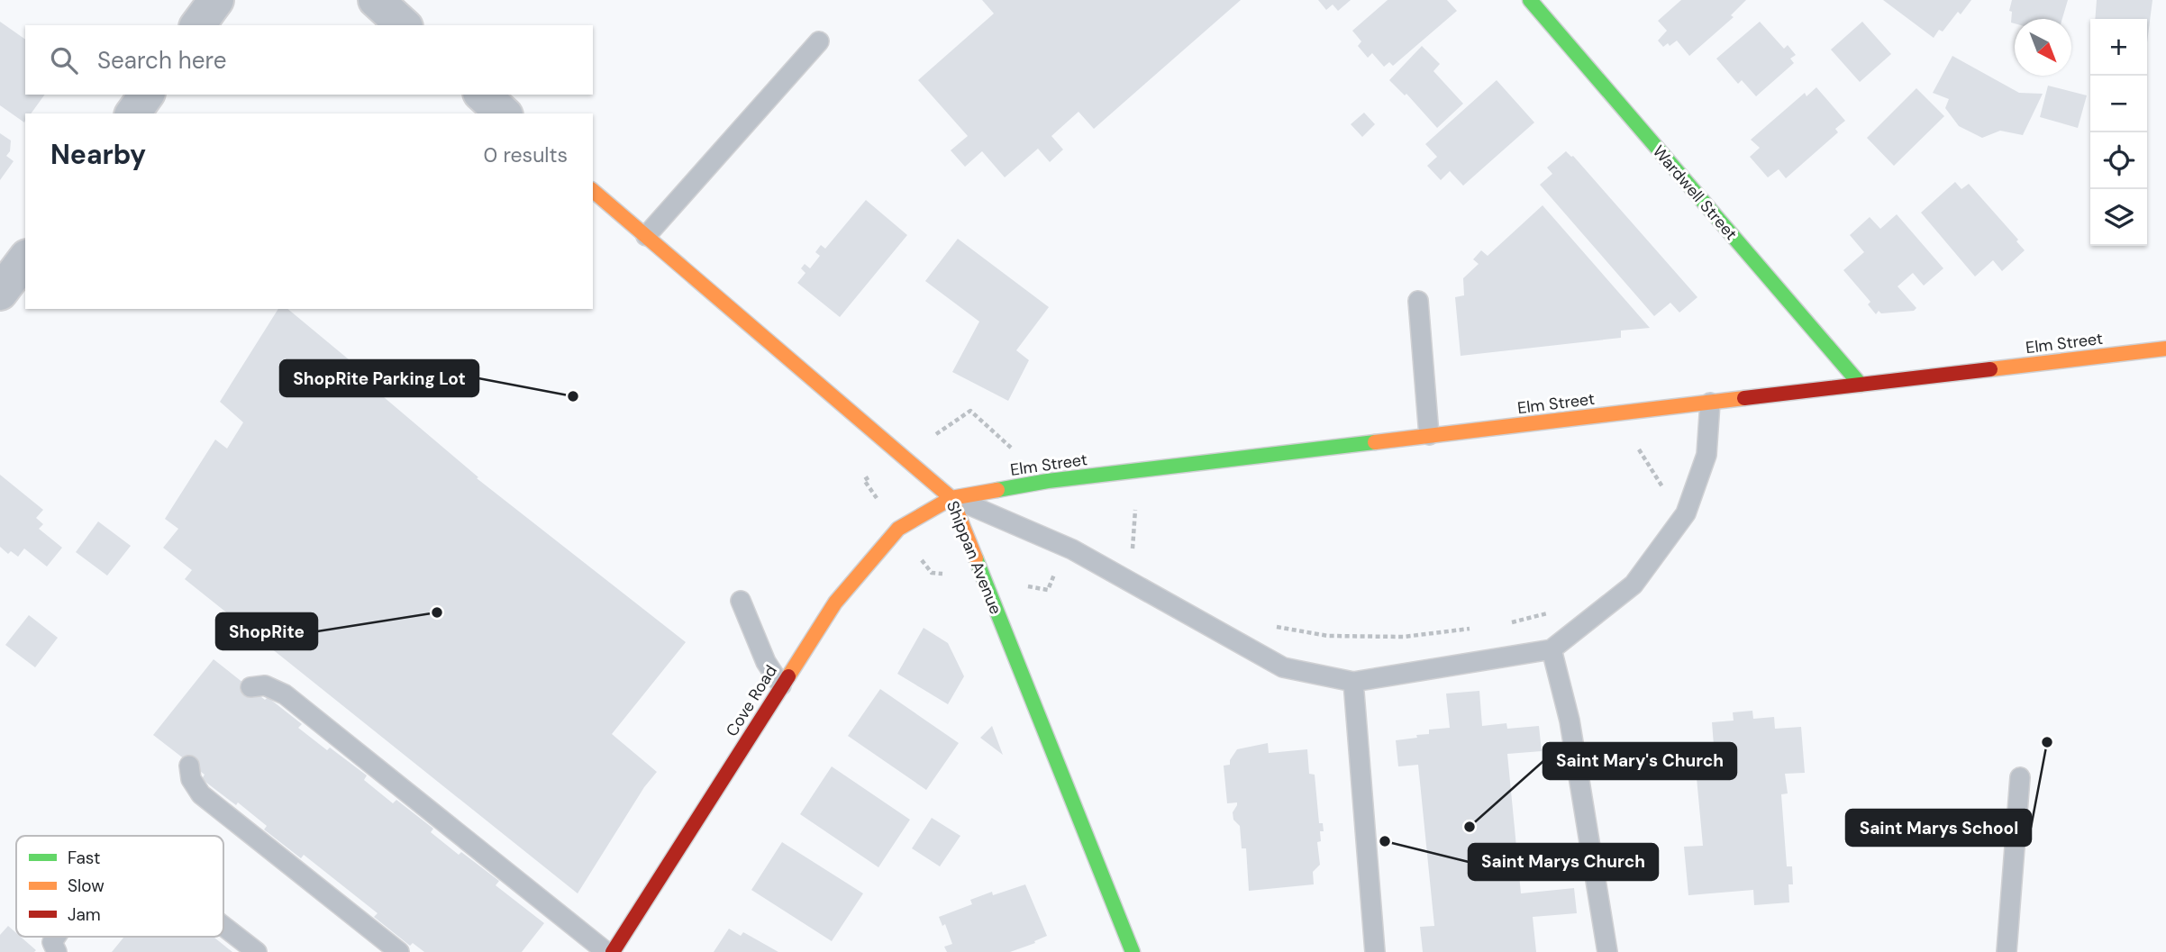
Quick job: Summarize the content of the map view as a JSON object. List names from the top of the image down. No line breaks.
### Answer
{"streets":{"main road":["Wardwell Street","Elm Street","Shippan Avenue","Cove Road"]},"crossings":[["Wardwell Street","Elm Street"],["Elm Street","Shippan Avenue"],["Elm Street","Cove Road"],["Shippan Avenue","Cove Road"]],"places":["ShopRite Parking Lot","ShopRite","Saint Marys School","Saint Mary's Church","Saint Marys Church"],"legend":["Fast","Slow","Jam"],"north":"bottom right","page":{"map_buttons":["+","−"],"search":"Search here","heading":["Nearby","0 results"]}}
